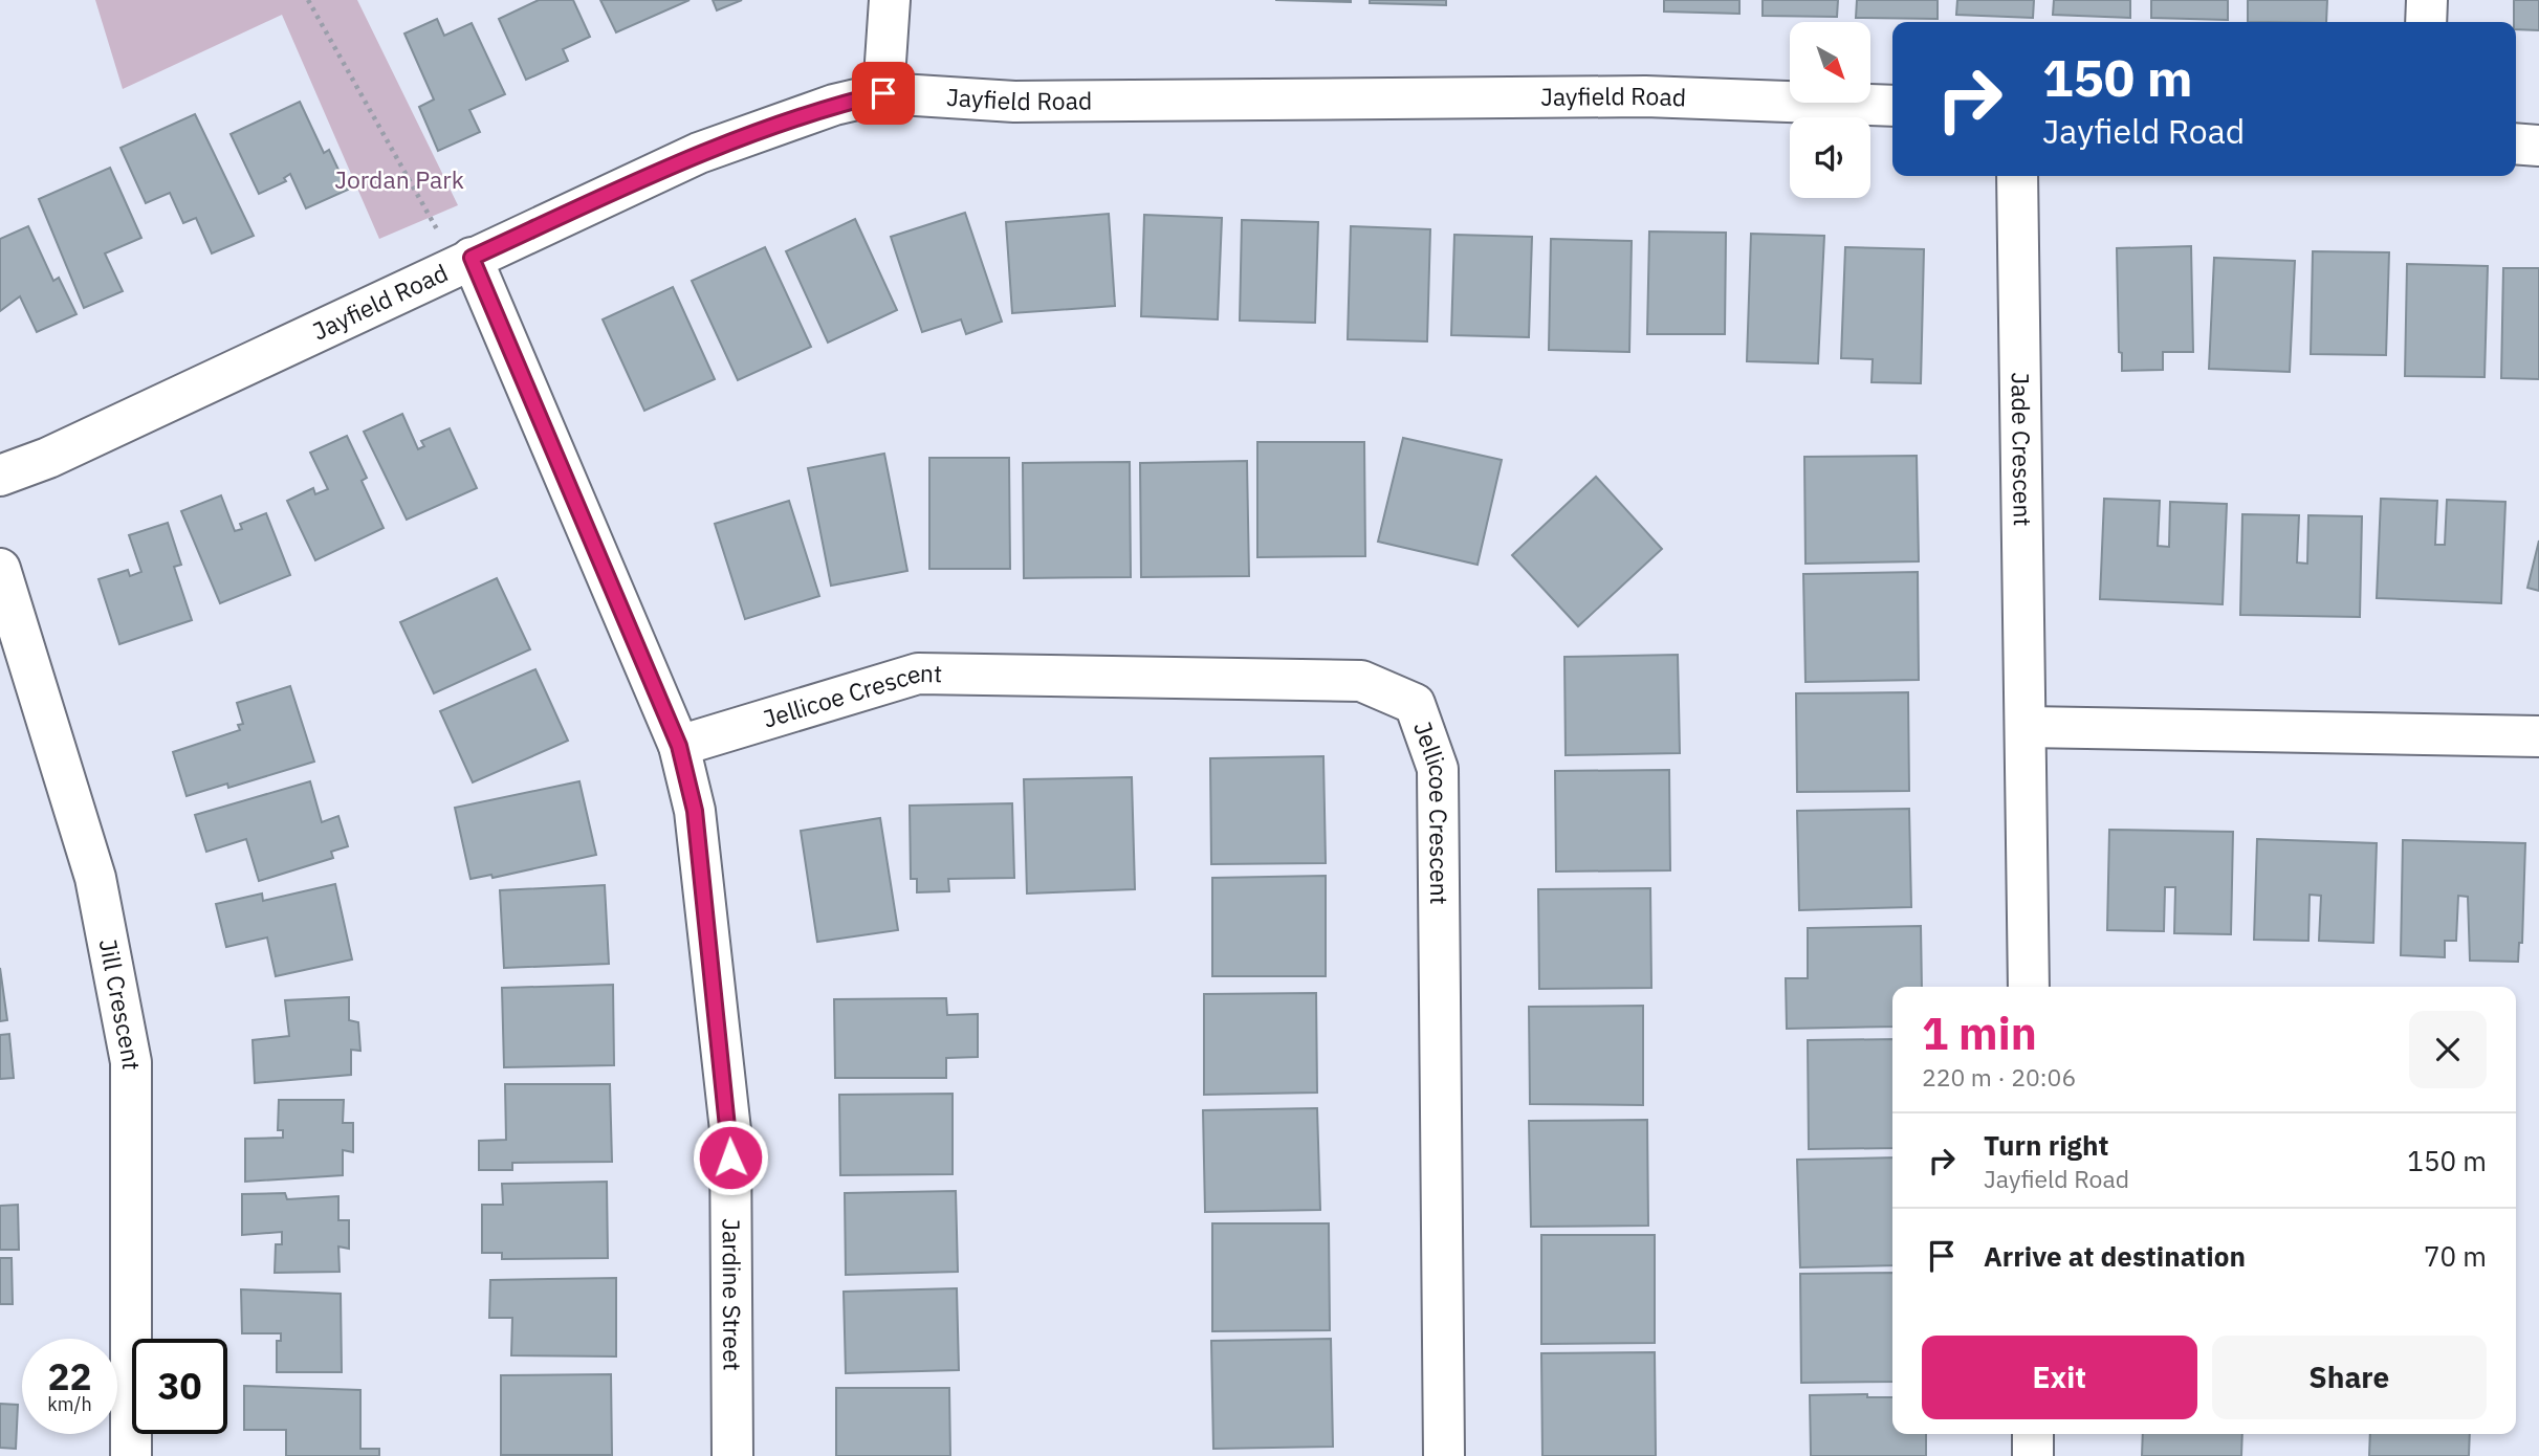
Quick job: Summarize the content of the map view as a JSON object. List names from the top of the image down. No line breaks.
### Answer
{"streets":{"street":["Jayfield Road","Jade Crescent","Jellicoe Crescent","Jill Crescent","Jardine Street"]},"crossings":[["Jayfield Road","Jardine Street"],["Jellicoe Crescent","Jardine Street"]],"parks":["Jordan Park"],"north":"bottom right","page":{"turn":["150 m","Jayfield Road"],"heading":["1 min","220 m · 20:06"],"list":[{"name":"Turn right","note":"Jayfield Road","value":"150 m"},{"name":"Arrive at destination","value":"70 m"}],"buttons":["Exit","Share"],"speed":"22 km/h","limit":"30"}}
